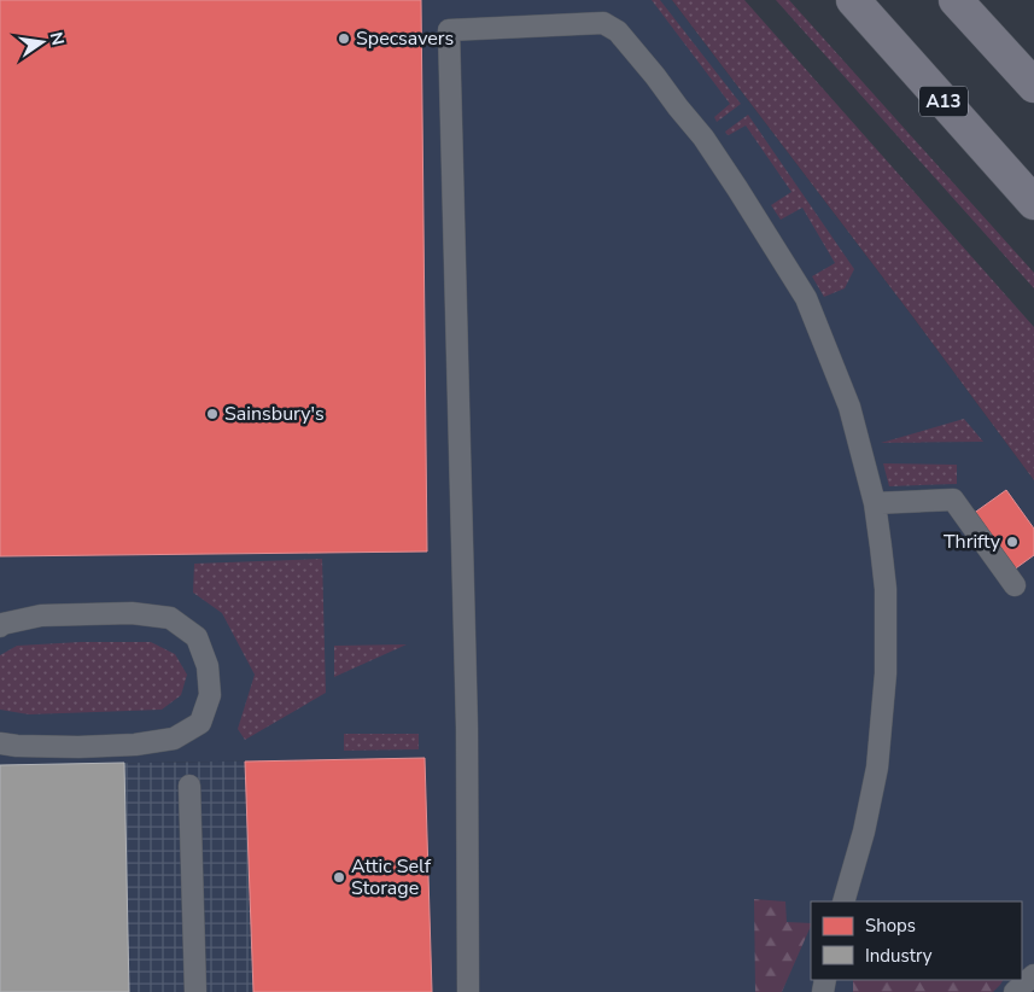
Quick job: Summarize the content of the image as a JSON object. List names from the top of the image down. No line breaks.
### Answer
{"streets":{"highway":["A13"]},"places":["Specsavers","Sainsbury's","Thrifty","Attic Self Storage"],"legend":["Shops","Industry"],"north":"right"}
